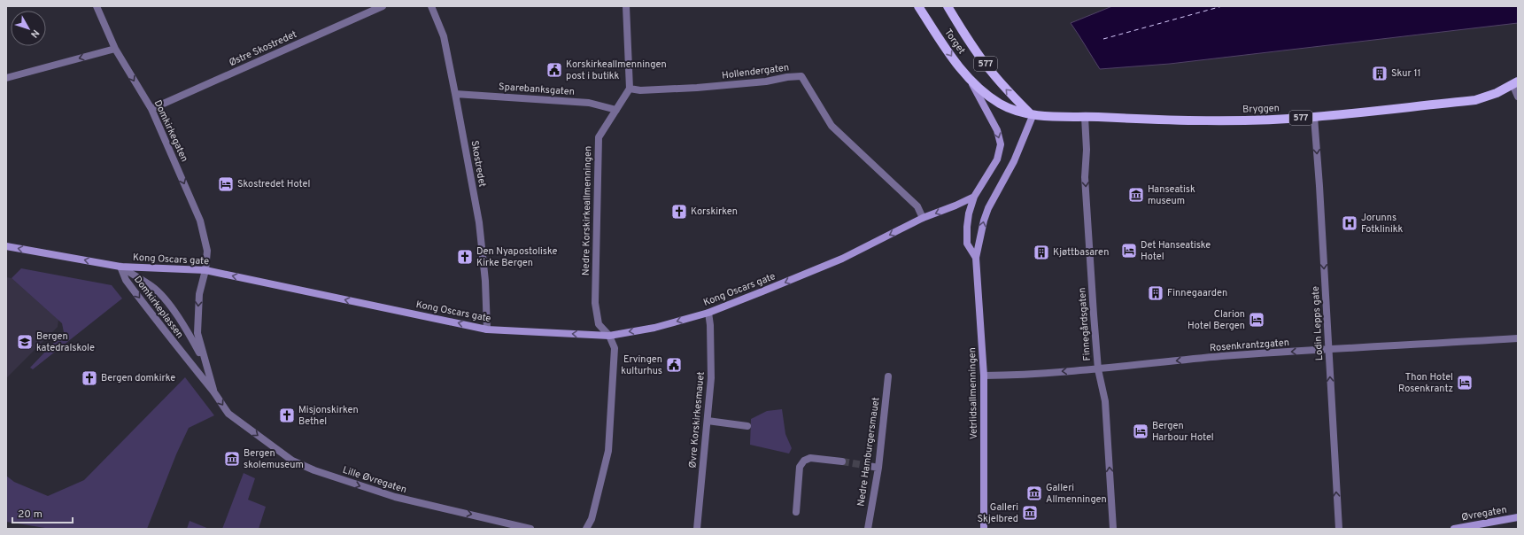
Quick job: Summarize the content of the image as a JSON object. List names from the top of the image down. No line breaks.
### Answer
{"streets":{"main road":["Torget","577","Bryggen"],"street":["Østre Skostredet","Hollendergaten","Sparebanksgaten","Domkirkegaten","Skostredet","Nedre Korskirkeallmenningen","Kong Oscars gate","Domkirkeplassen","Lodin Lepps gate","Finnegårdsgaten","Rosenkrantzgaten","Vetrlidsallmenningen","Øvre Korskirkesmauet","Nedre Hamburgersmauet","Lille Øvregaten","Øvregaten"]},"crossings":[["Torget","Bryggen"],["Torget","Finnegårdsgaten"],["Østre Skostredet","Domkirkegaten"],["Hollendergaten","Nedre Korskirkeallmenningen"],["Hollendergaten","Kong Oscars gate"],["Sparebanksgaten","Skostredet"],["Sparebanksgaten","Nedre Korskirkeallmenningen"],["Bryggen","Lodin Lepps gate"],["Bryggen","Finnegårdsgaten"],["Domkirkegaten","Kong Oscars gate"],["Domkirkegaten","Domkirkeplassen"],["Skostredet","Kong Oscars gate"],["Nedre Korskirkeallmenningen","Kong Oscars gate"],["Kong Oscars gate","Domkirkeplassen"],["Kong Oscars gate","Øvre Korskirkesmauet"],["Domkirkeplassen","Lille Øvregaten"],["Lodin Lepps gate","Rosenkrantzgaten"],["Finnegårdsgaten","Rosenkrantzgaten"],["Rosenkrantzgaten","Vetrlidsallmenningen"]],"one_way":["Domkirkegaten","Kong Oscars gate","Rosenkrantzgaten","Lille Øvregaten"],"places":{"public building":["Korskirkeallmenningen post i butikk","Ervingen kulturhus"],"building":["Skur 11","Kjøttbasaren","Finnegaarden"],"hotel":["Skostredet Hotel","Det Hanseatiske Hotel","Clarion Hotel Bergen","Thon Hotel Rosenkrantz","Bergen Harbour Hotel"],"museum":["Hanseatisk museum","Bergen skolemuseum","Galleri Allmenningen","Galleri Skjelbred"],"church":["Korskirken","Den Nyapostoliske Kirke Bergen","Bergen domkirke","Misjonskirken Bethel"],"hospital":["Jorunns Fotklinikk"],"school or university":["Bergen katedralskole"]},"scale_bar":"20 m","north":"bottom right"}
